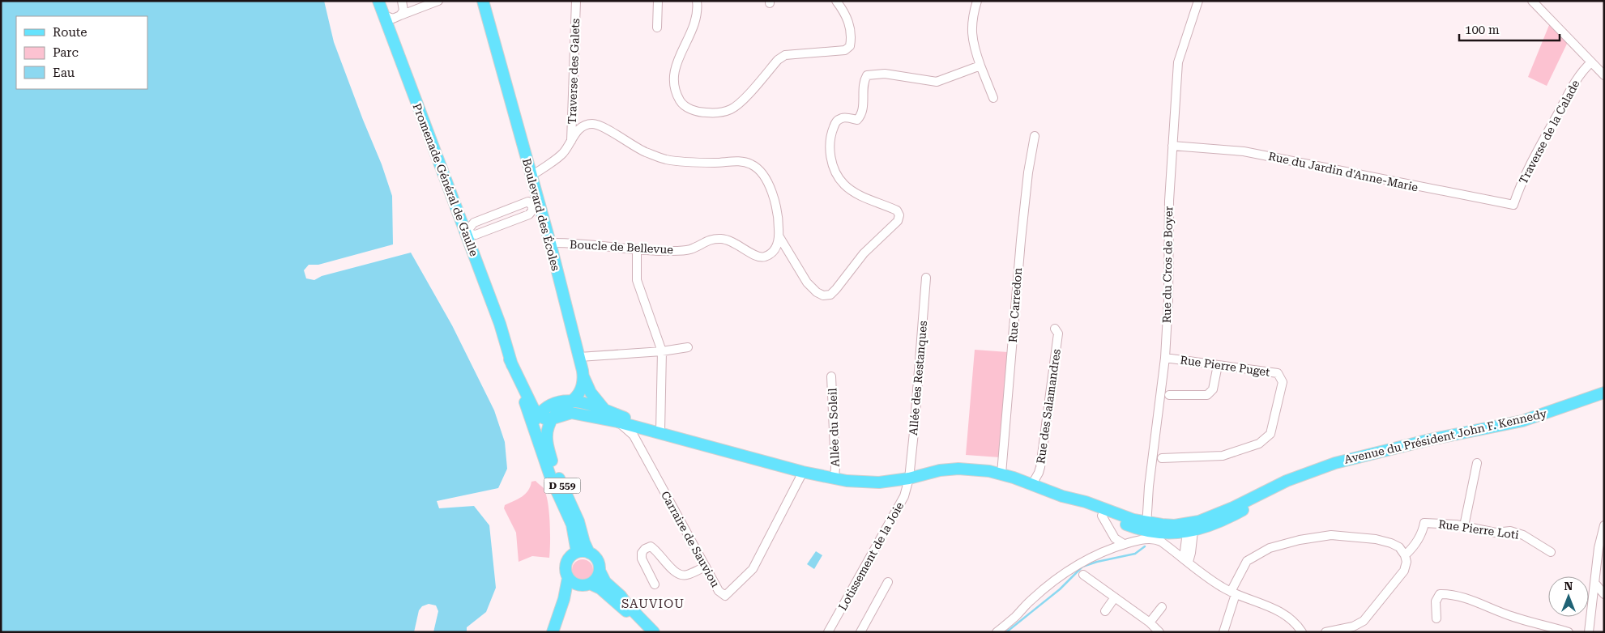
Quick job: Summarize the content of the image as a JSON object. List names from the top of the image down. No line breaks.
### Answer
{"streets":{"main road":["Promenade Général de Gaulle","Boulevard des Écoles","Avenue du Président John F. Kennedy","D 559"],"street":["Traverse des Galets","Traverse de la Calade","Rue du Jardin d'Anne-Marie","Boucle de Bellevue","Rue du Cros de Boyer","Rue Carredon","Rue Pierre Puget","Allée des Restanques","Rue des Salamandres","Allée du Soleil","Rue Pierre Loti","Carraire de Sauviou","Lotissement de la Joie"]},"crossings":[["Traverse des Galets","Boucle de Bellevue"],["Traverse de la Calade","Rue du Jardin d'Anne-Marie"],["Rue du Jardin d'Anne-Marie","Rue du Cros de Boyer"],["Promenade Général de Gaulle","D 559"],["Boulevard des Écoles","Boucle de Bellevue"],["Boulevard des Écoles","Avenue du Président John F. Kennedy"],["Rue du Cros de Boyer","Rue Pierre Puget"],["Rue du Cros de Boyer","Avenue du Président John F. Kennedy"],["Rue Carredon","Avenue du Président John F. Kennedy"],["Allée des Restanques","Avenue du Président John F. Kennedy"],["Allée des Restanques","Lotissement de la Joie"],["Rue des Salamandres","Avenue du Président John F. Kennedy"],["Allée du Soleil","Avenue du Président John F. Kennedy"],["Avenue du Président John F. Kennedy","D 559"],["Avenue du Président John F. Kennedy","Carraire de Sauviou"],["Avenue du Président John F. Kennedy","Lotissement de la Joie"]],"districts":["SAUVIOU"],"legend":["Route","Parc","Eau"],"scale_bar":"100 m","north":"top"}
